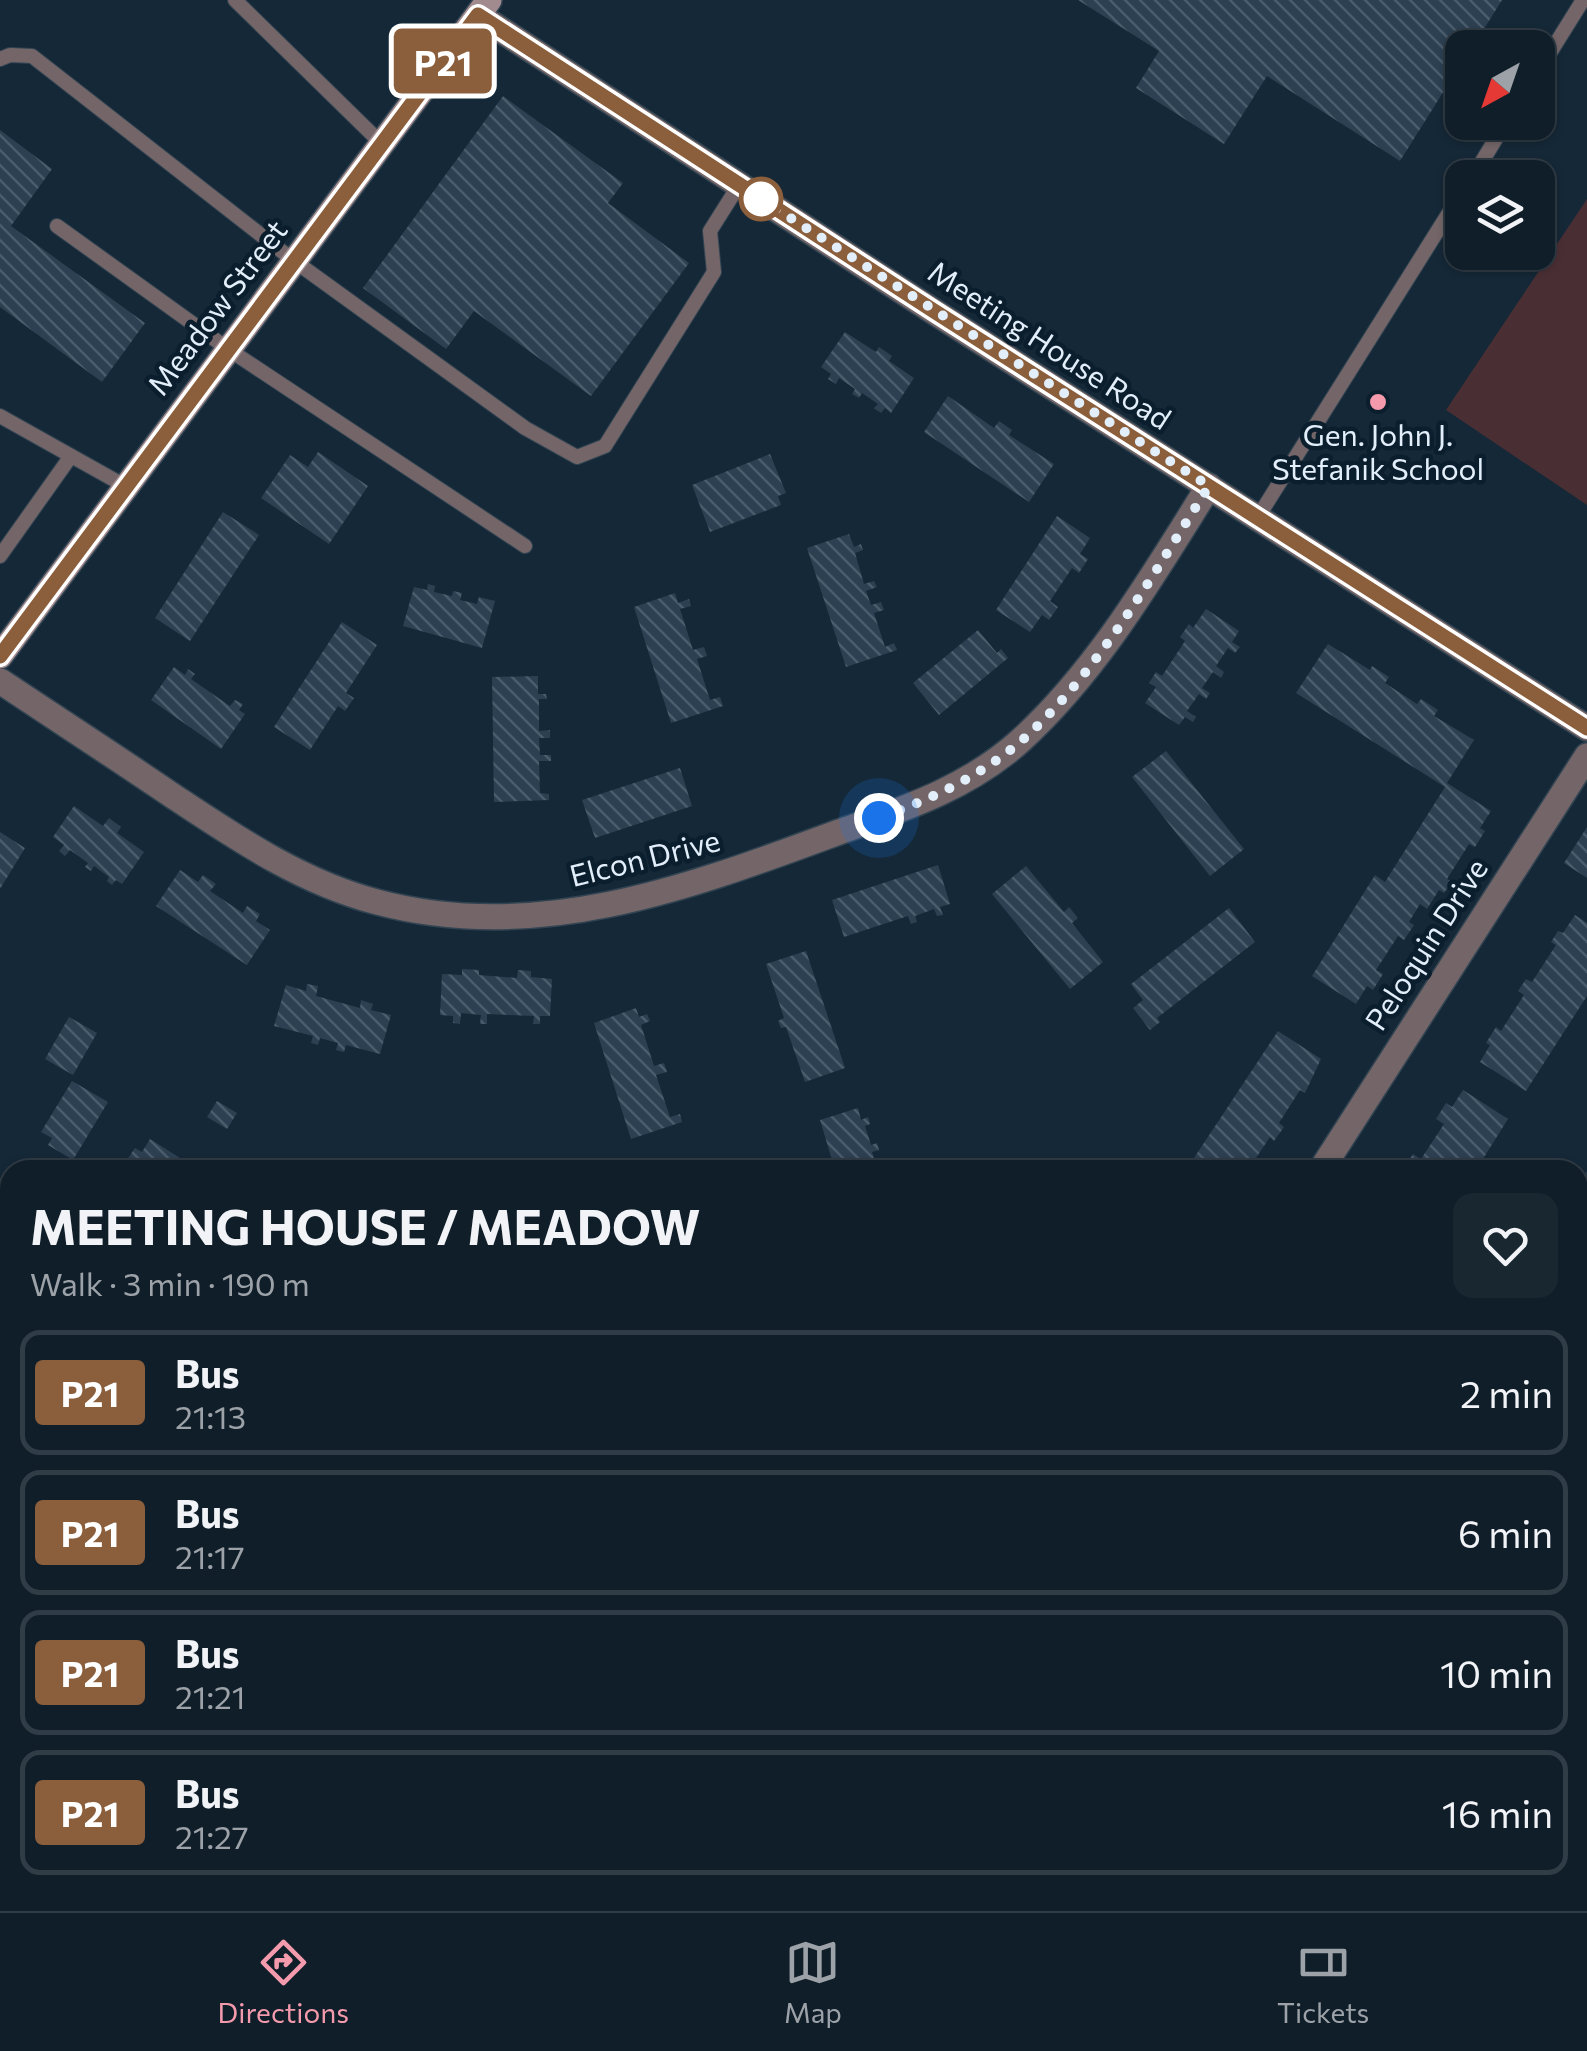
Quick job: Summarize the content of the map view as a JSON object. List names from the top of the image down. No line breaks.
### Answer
{"streets":{"main road":["Meadow Street"],"street":["Meeting House Road","Elcon Drive","Peloquin Drive"]},"crossings":[["Meadow Street","Meeting House Road"],["Meeting House Road","Elcon Drive"]],"places":["Gen. John J. Stefanik School"],"lines":["bus line P21"],"north":"bottom left","page":{"on_map":"P21","heading":["MEETING HOUSE / MEADOW","Walk · 3 min · 190 m"],"list":[{"mark":"P21","name":"Bus","note":"21:13","value":"2 min"},{"mark":"P21","name":"Bus","note":"21:17","value":"6 min"},{"mark":"P21","name":"Bus","note":"21:21","value":"10 min"},{"mark":"P21","name":"Bus","note":"21:27","value":"16 min"}],"tabs":["Directions","Map","Tickets"]}}
